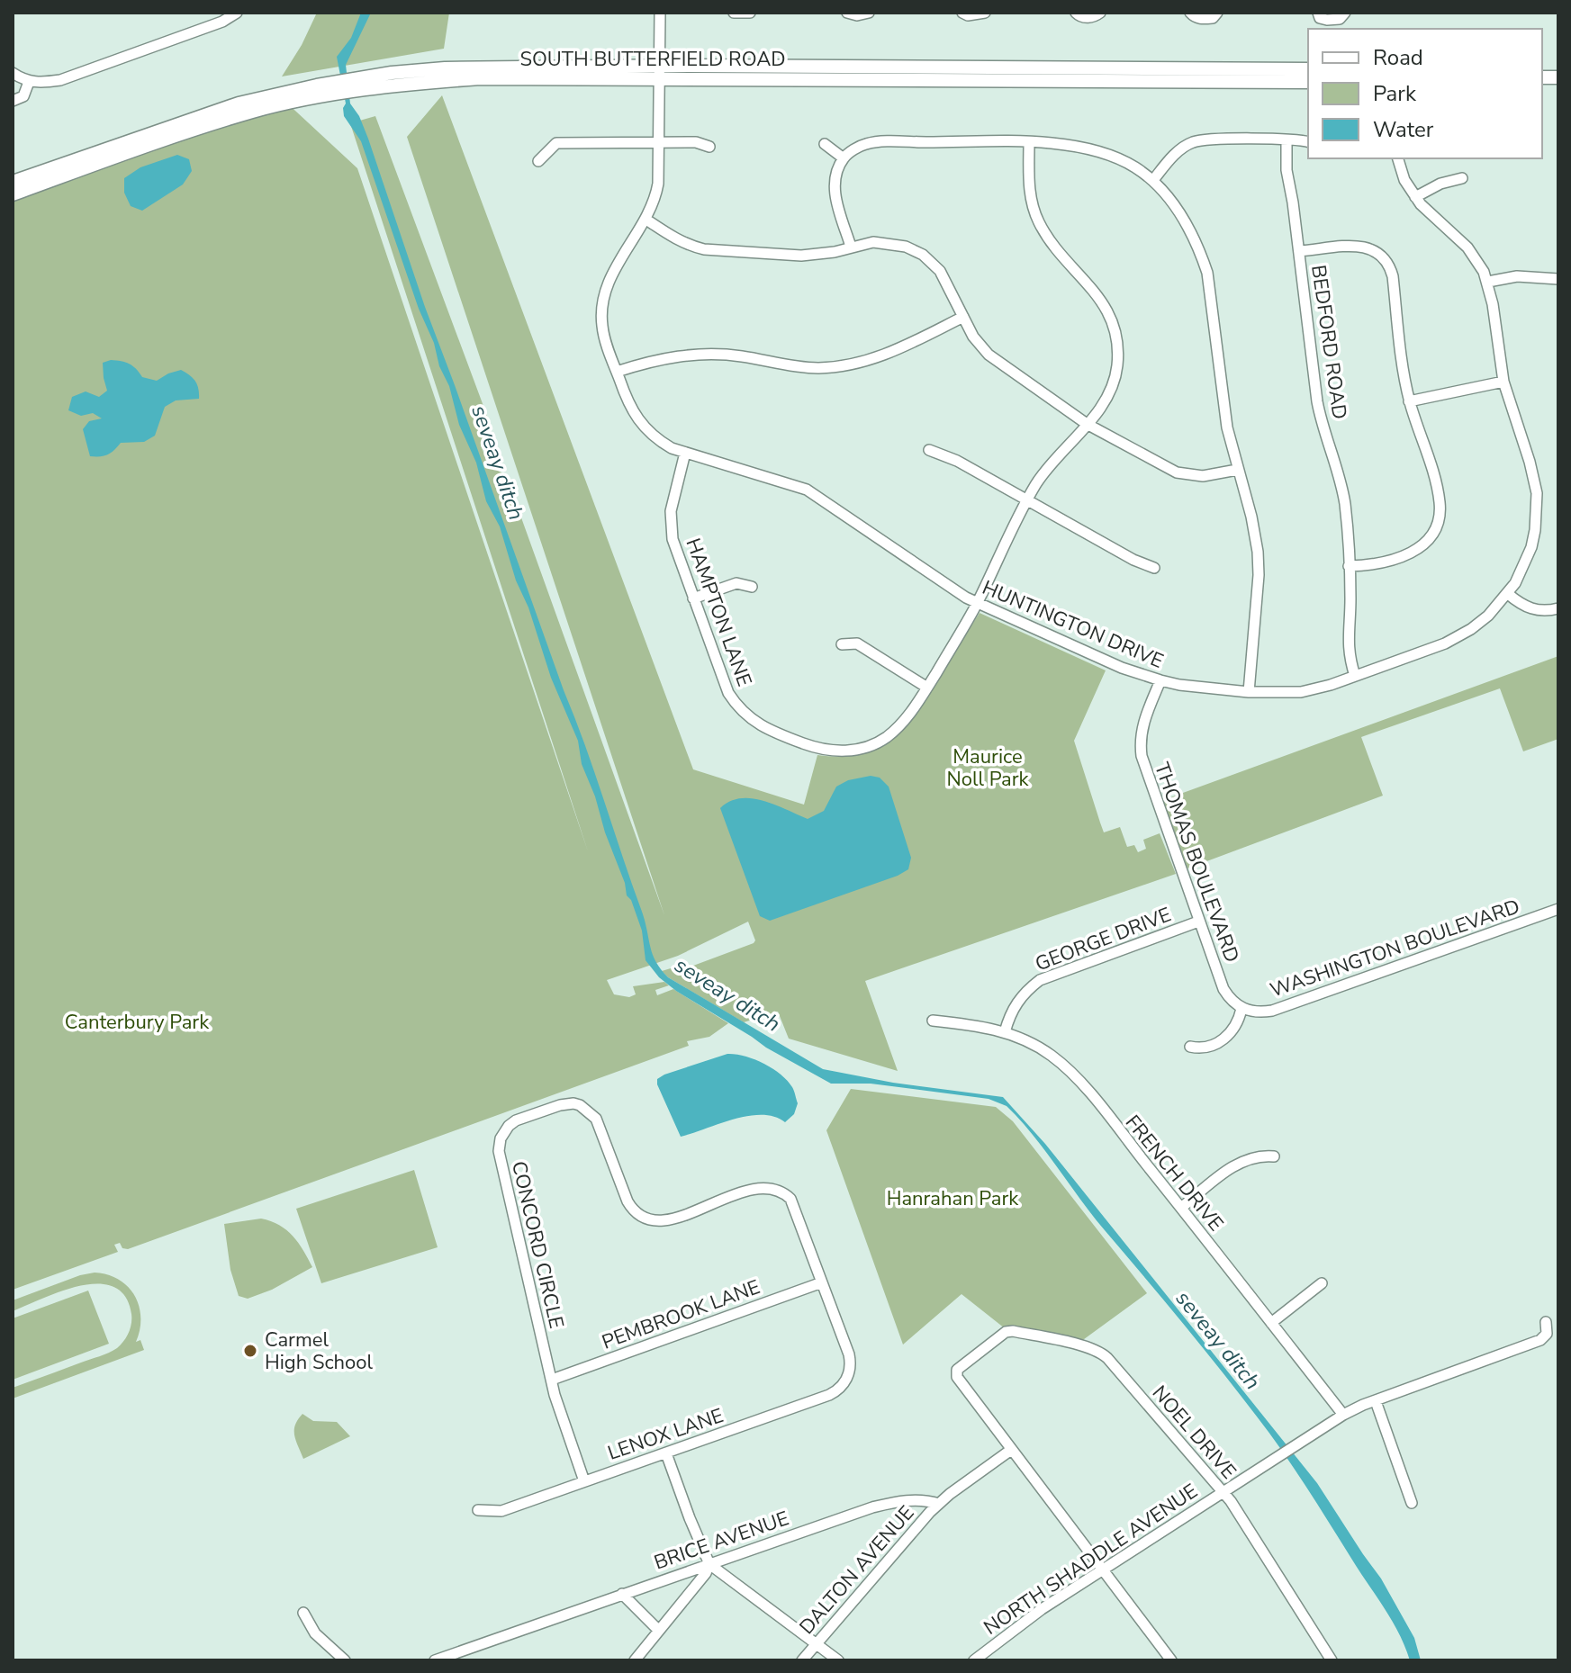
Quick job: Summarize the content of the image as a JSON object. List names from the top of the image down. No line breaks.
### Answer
{"streets":{"main road":["SOUTH BUTTERFIELD ROAD"],"street":["BEDFORD ROAD","HAMPTON LANE","HUNTINGTON DRIVE","THOMAS BOULEVARD","GEORGE DRIVE","WASHINGTON BOULEVARD","FRENCH DRIVE","CONCORD CIRCLE","PEMBROOK LANE","NOEL DRIVE","LENOX LANE","BRICE AVENUE","NORTH SHADDLE AVENUE","DALTON AVENUE"]},"crossings":[["SOUTH BUTTERFIELD ROAD","HUNTINGTON DRIVE"],["BEDFORD ROAD","HUNTINGTON DRIVE"],["HAMPTON LANE","HUNTINGTON DRIVE"],["HUNTINGTON DRIVE","THOMAS BOULEVARD"],["THOMAS BOULEVARD","GEORGE DRIVE"],["THOMAS BOULEVARD","WASHINGTON BOULEVARD"],["GEORGE DRIVE","FRENCH DRIVE"],["FRENCH DRIVE","NORTH SHADDLE AVENUE"],["CONCORD CIRCLE","PEMBROOK LANE"],["CONCORD CIRCLE","LENOX LANE"],["NOEL DRIVE","NORTH SHADDLE AVENUE"],["BRICE AVENUE","DALTON AVENUE"]],"water":["seveay ditch"],"parks":["Maurice Noll Park","Canterbury Park","Hanrahan Park"],"places":["Carmel High School"],"legend":["Road","Park","Water"]}
